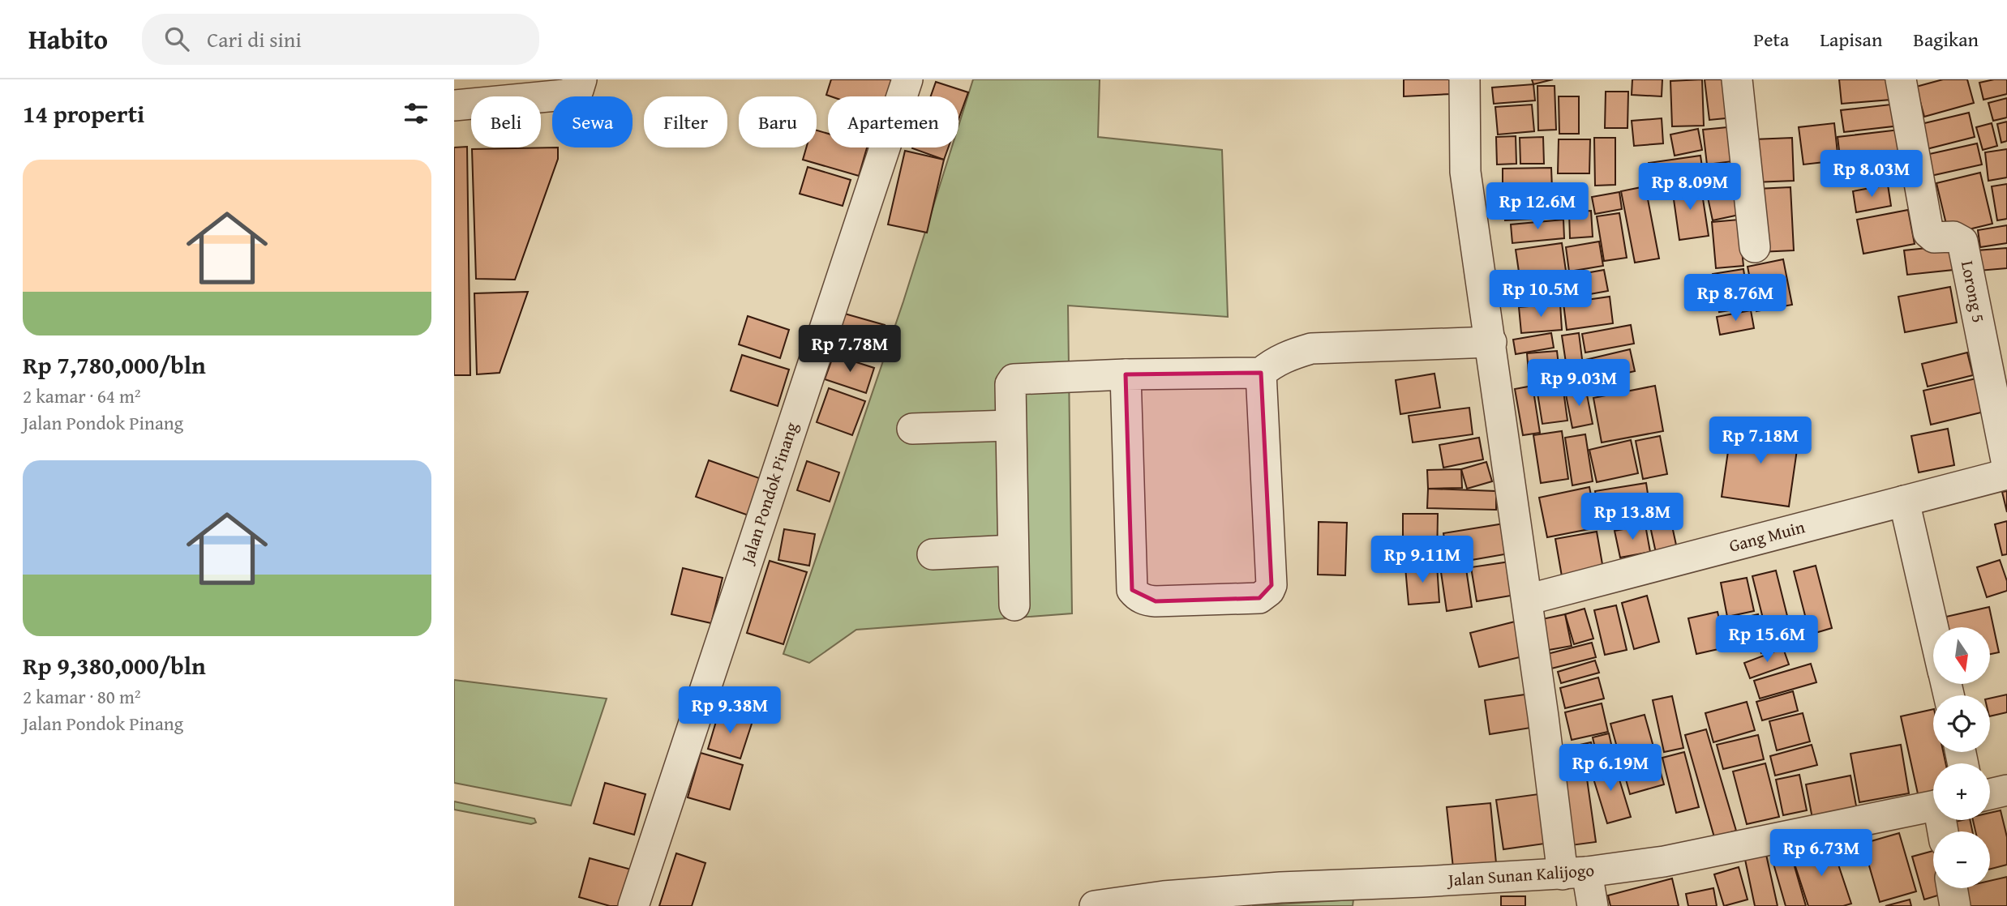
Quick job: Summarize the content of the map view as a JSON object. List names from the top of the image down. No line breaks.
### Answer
{"streets":{"street":["Lorong 5","Jalan Pondok Pinang","Gang Muin","Jalan Sunan Kalijogo"]},"north":"bottom","page":{"header":"Habito","search":"Cari di sini","nav":["Peta","Lapisan","Bagikan"],"heading":"14 properti","chip":["Beli","Sewa","Filter","Baru","Apartemen"],"list":[{"name":"Rp 7,780,000/bln","note":"2 kamar · 64 m² · Jalan Pondok Pinang"},{"name":"Rp 9,380,000/bln","note":"2 kamar · 80 m² · Jalan Pondok Pinang"}],"price":["Rp 8.03M","Rp 8.09M","Rp 12.6M","Rp 10.5M","Rp 8.76M","Rp 7.78M","Rp 9.03M","Rp 7.18M","Rp 13.8M","Rp 9.11M","Rp 15.6M","Rp 9.38M","Rp 6.19M","Rp 6.73M"],"map_buttons":["+","−"]}}
